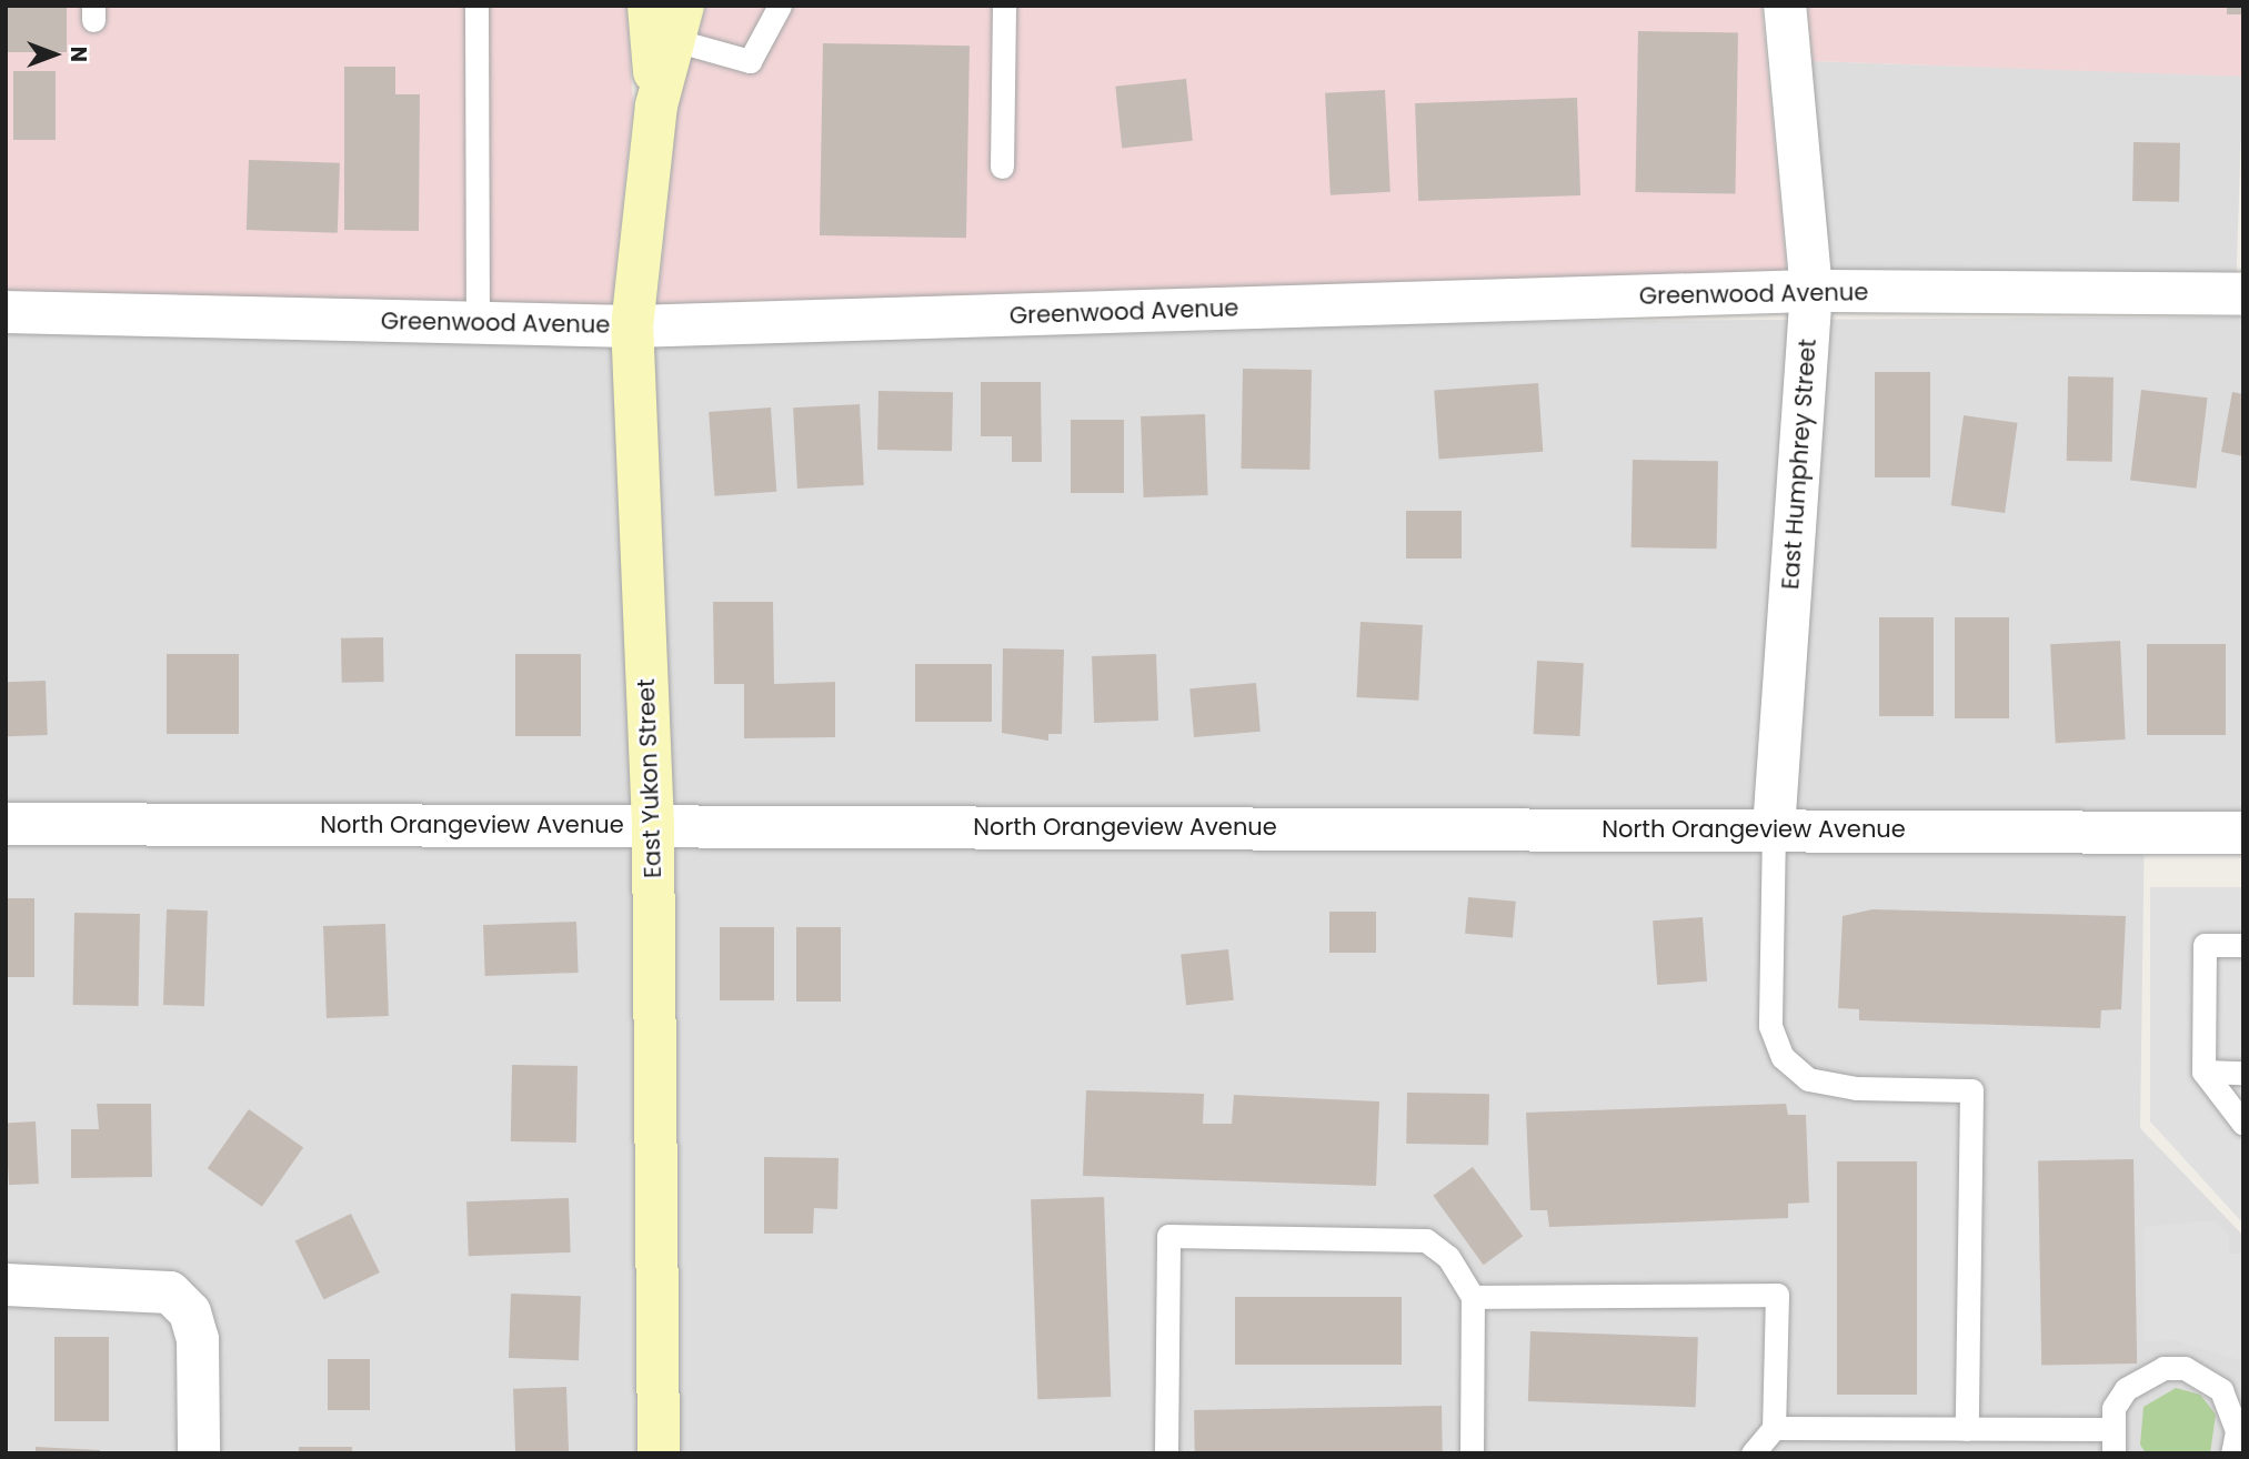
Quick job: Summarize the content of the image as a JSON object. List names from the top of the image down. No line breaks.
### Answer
{"streets":{"street":["Greenwood Avenue","East Humphrey Street","East Yukon Street","North Orangeview Avenue"]},"crossings":[["Greenwood Avenue","East Humphrey Street"],["Greenwood Avenue","East Yukon Street"],["East Humphrey Street","North Orangeview Avenue"],["East Yukon Street","North Orangeview Avenue"]],"north":"right"}
